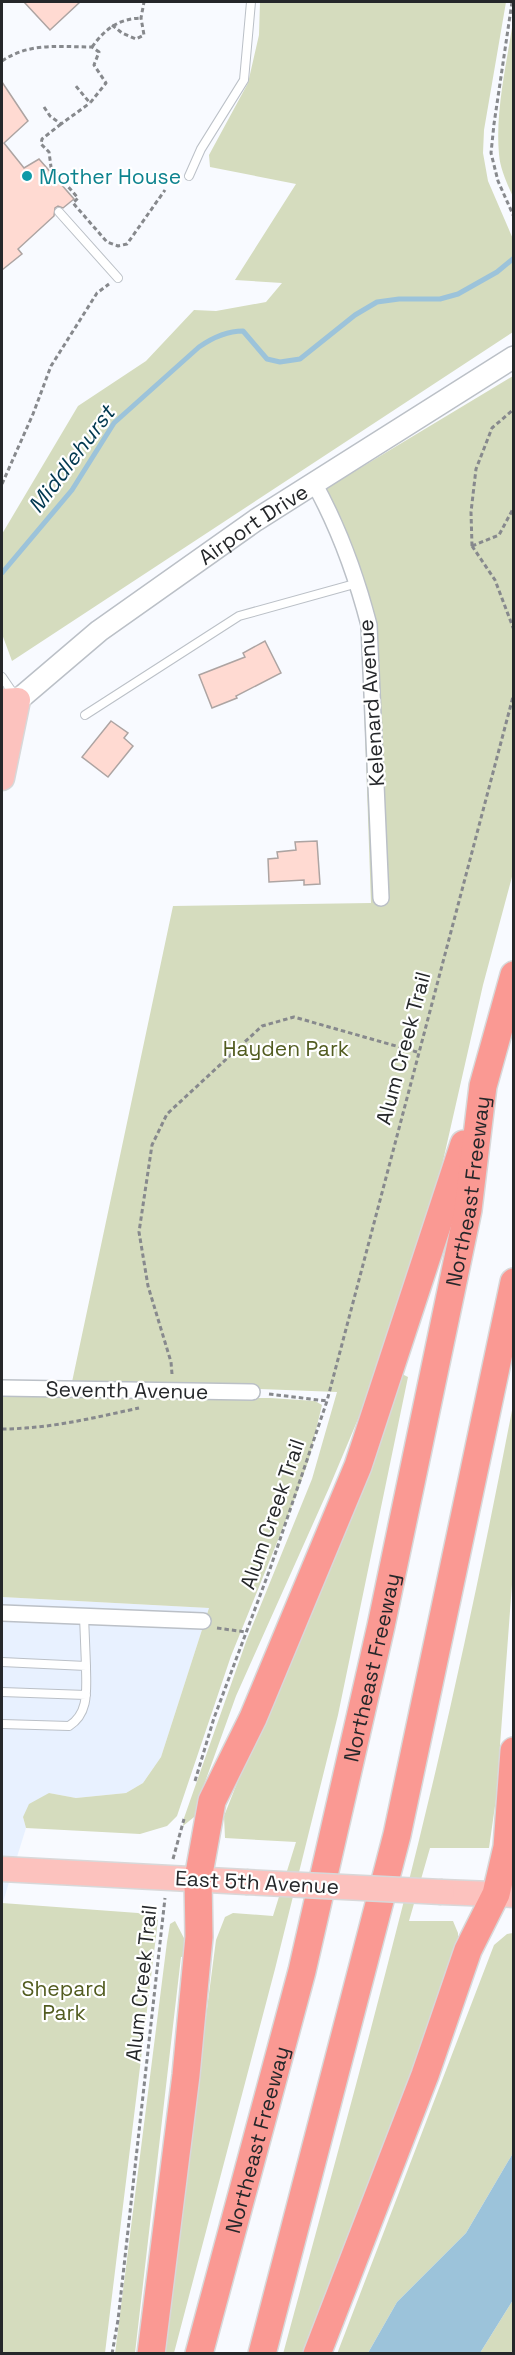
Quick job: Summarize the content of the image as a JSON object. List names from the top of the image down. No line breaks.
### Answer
{"streets":{"highway":["Northeast Freeway"],"main road":["Airport Drive","East 5th Avenue"],"street":["Kelenard Avenue","Seventh Avenue"],"path":["Alum Creek Trail"]},"crossings":[["Airport Drive","Kelenard Avenue"],["Alum Creek Trail","East 5th Avenue"]],"water":["Middlehurst"],"parks":["Hayden Park","Shepard Park"],"places":["Mother House"]}
